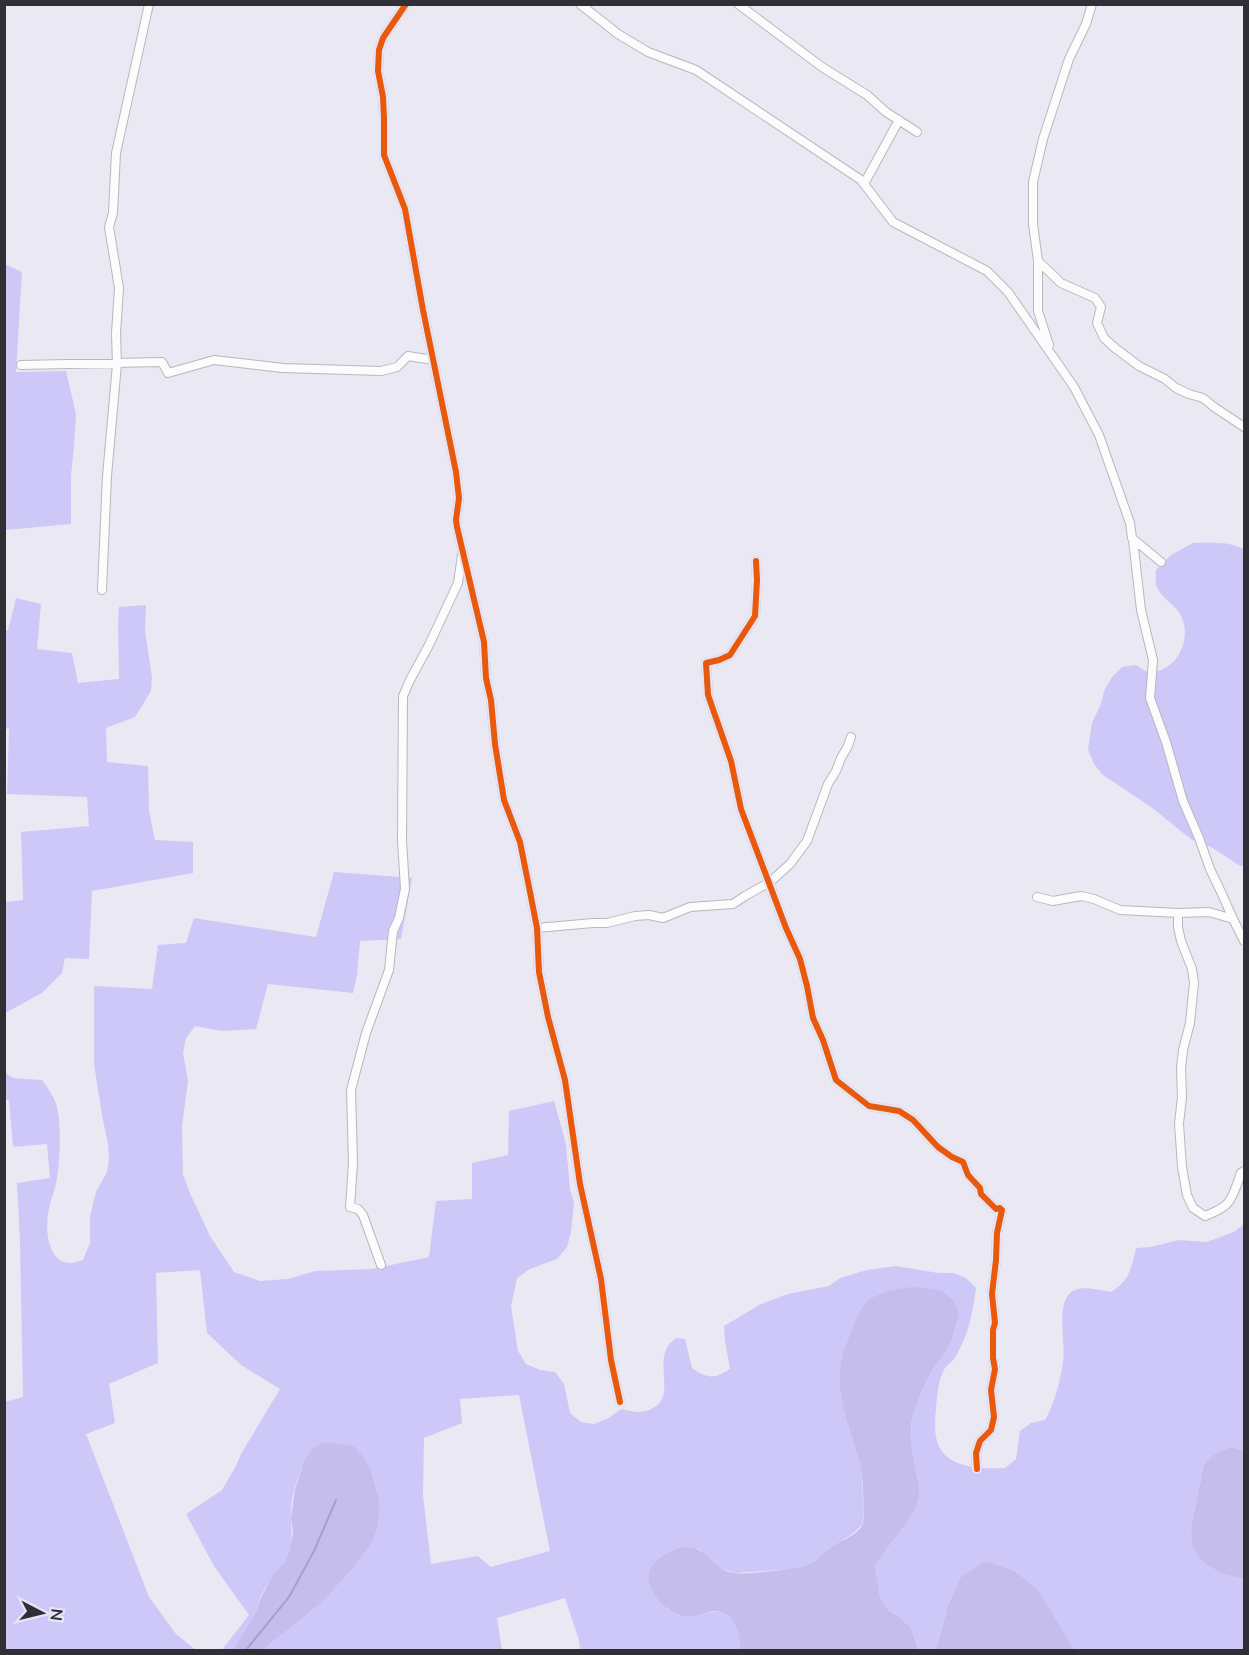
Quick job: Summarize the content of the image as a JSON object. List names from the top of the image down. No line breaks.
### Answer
{"north":"right"}
